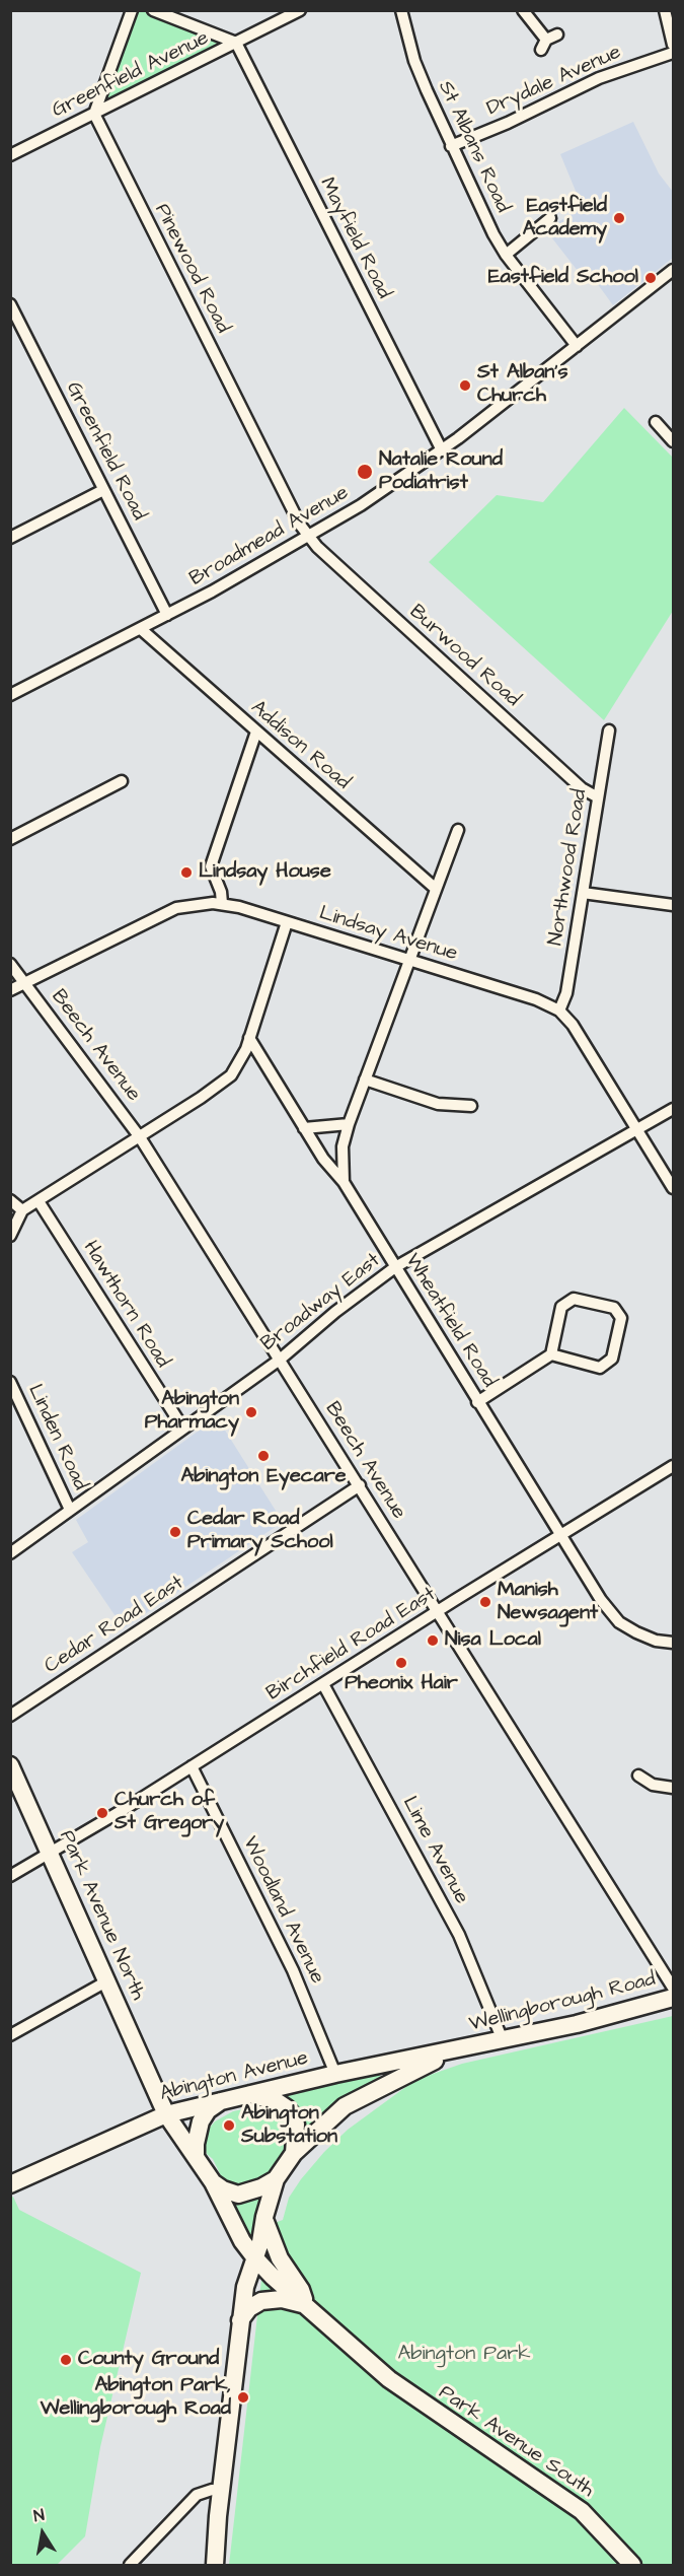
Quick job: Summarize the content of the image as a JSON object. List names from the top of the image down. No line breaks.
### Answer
{"streets":{"main road":["Park Avenue North","Wellingborough Road","Abington Avenue","Park Avenue South"],"street":["Greenfield Avenue","Drydale Avenue","St Albans Road","Mayfield Road","Pinewood Road","Greenfield Road","Broadmead Avenue","Burwood Road","Addison Road","Northwood Road","Lindsay Avenue","Beech Avenue","Broadway East","Hawthorn Road","Wheatfield Road","Linden Road","Cedar Road East","Birchfield Road East","Lime Avenue","Woodland Avenue"]},"crossings":[["Greenfield Avenue","Mayfield Road"],["Greenfield Avenue","Pinewood Road"],["Drydale Avenue","St Albans Road"],["St Albans Road","Broadmead Avenue"],["Mayfield Road","Broadmead Avenue"],["Pinewood Road","Broadmead Avenue"],["Pinewood Road","Burwood Road"],["Greenfield Road","Broadmead Avenue"],["Broadmead Avenue","Burwood Road"],["Broadmead Avenue","Addison Road"],["Burwood Road","Northwood Road"],["Northwood Road","Lindsay Avenue"],["Lindsay Avenue","Beech Avenue"],["Lindsay Avenue","Broadway East"],["Beech Avenue","Broadway East"],["Beech Avenue","Cedar Road East"],["Beech Avenue","Birchfield Road East"],["Broadway East","Hawthorn Road"],["Broadway East","Wheatfield Road"],["Broadway East","Linden Road"],["Wheatfield Road","Birchfield Road East"],["Birchfield Road East","Lime Avenue"],["Birchfield Road East","Woodland Avenue"],["Birchfield Road East","Park Avenue North"],["Lime Avenue","Wellingborough Road"],["Woodland Avenue","Wellingborough Road"],["Woodland Avenue","Abington Avenue"],["Park Avenue North","Wellingborough Road"],["Park Avenue North","Abington Avenue"],["Wellingborough Road","Abington Avenue"],["Wellingborough Road","Park Avenue South"]],"parks":["Abington Park"],"places":["Eastfield Academy","Eastfield School","St Alban's Church","Natalie Round Podiatrist","Lindsay House","Abington Pharmacy","Abington Eyecare","Cedar Road Primary School","Manish Newsagent","Nisa Local","Pheonix Hair","Church of St Gregory","Abington Substation","County Ground","Abington Park, Wellingborough Road"],"north":"top"}
